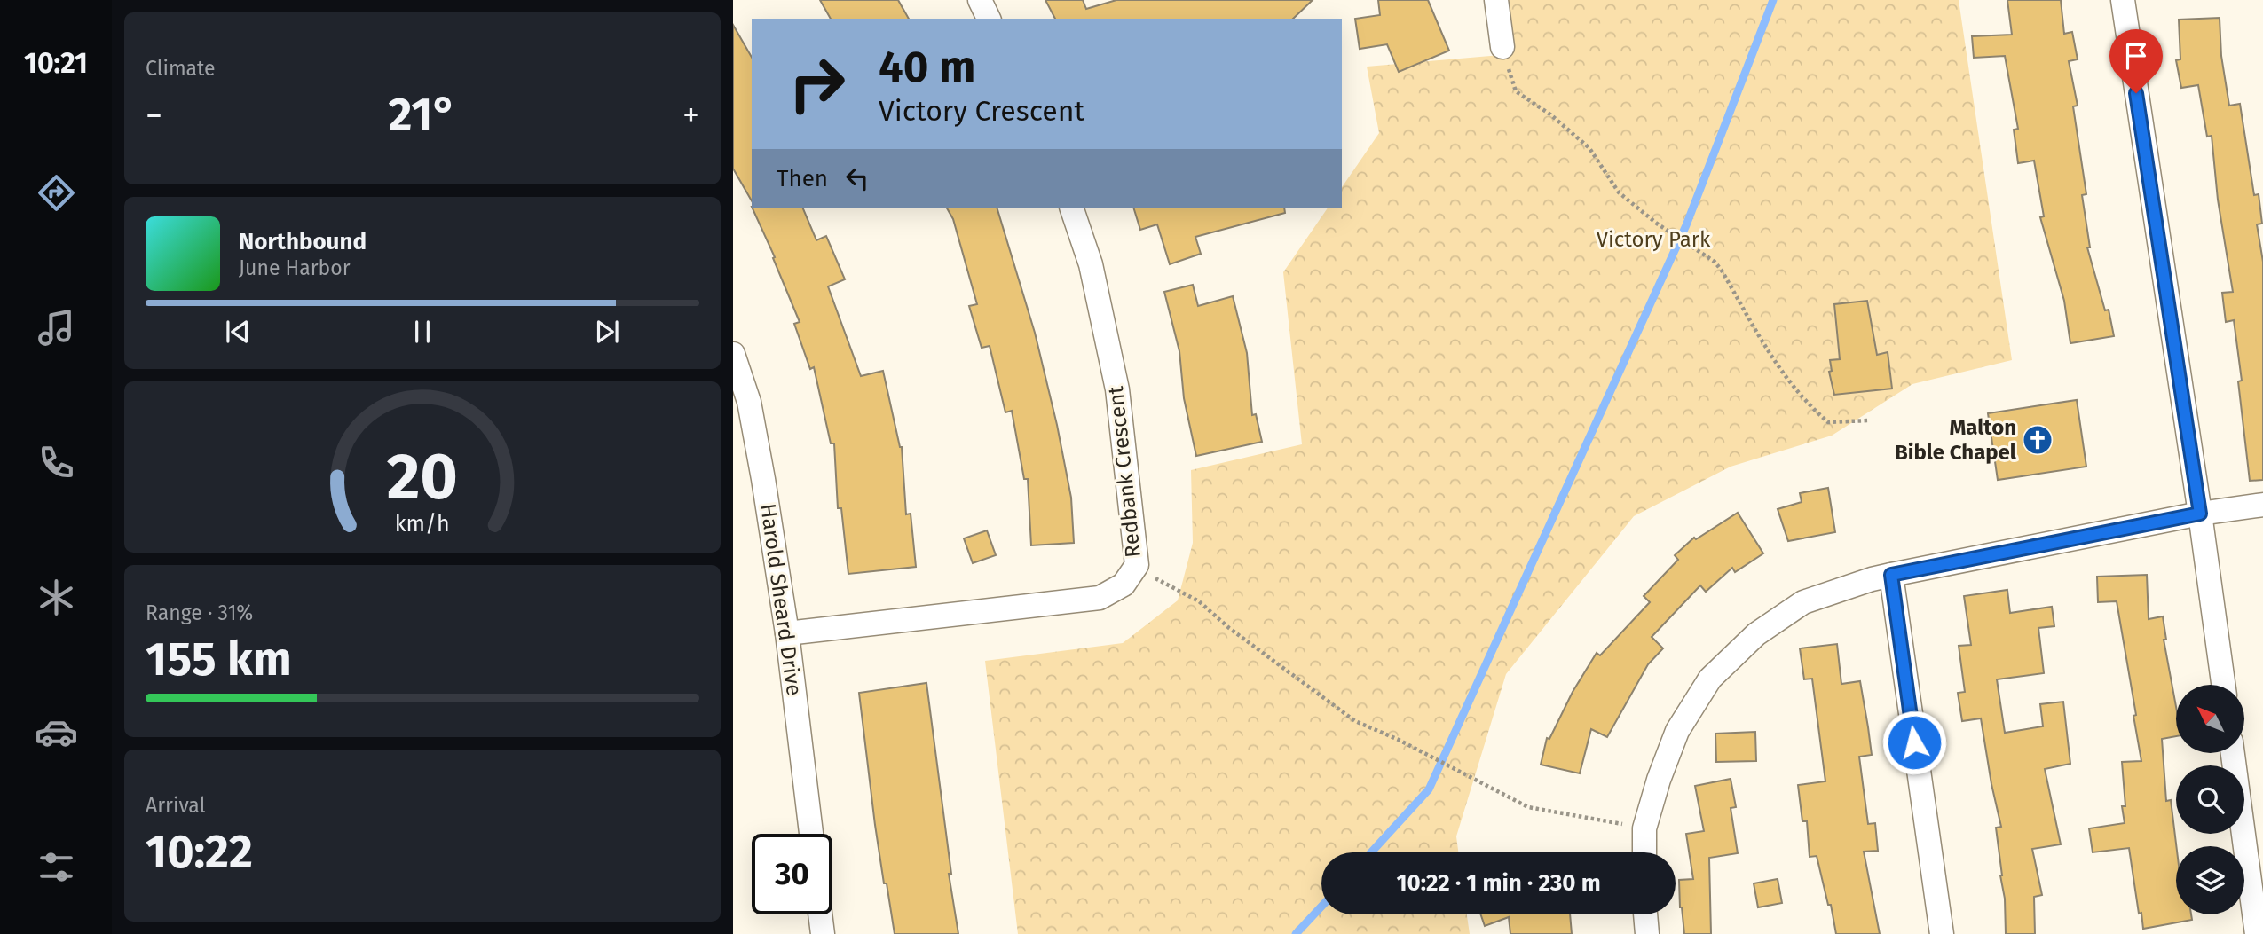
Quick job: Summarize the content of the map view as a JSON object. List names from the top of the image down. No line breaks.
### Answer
{"streets":{"street":["Redbank Crescent","Harold Sheard Drive"]},"crossings":[["Redbank Crescent","Harold Sheard Drive"]],"parks":["Victory Park"],"places":{"church":["Malton Bible Chapel"]},"north":"top left","page":{"tabs":"10:21","tile":["Climate",["Range · 31%","155 km"],["Arrival","10:22"]],"turn":["40 m","Victory Crescent"],"heat":["−","21°","+"],"then":"Then","song":["Northbound","June Harbor"],"limit":"30","trip":"10:22 · 1 min · 230 m","gauge":["20","km/h"]}}
